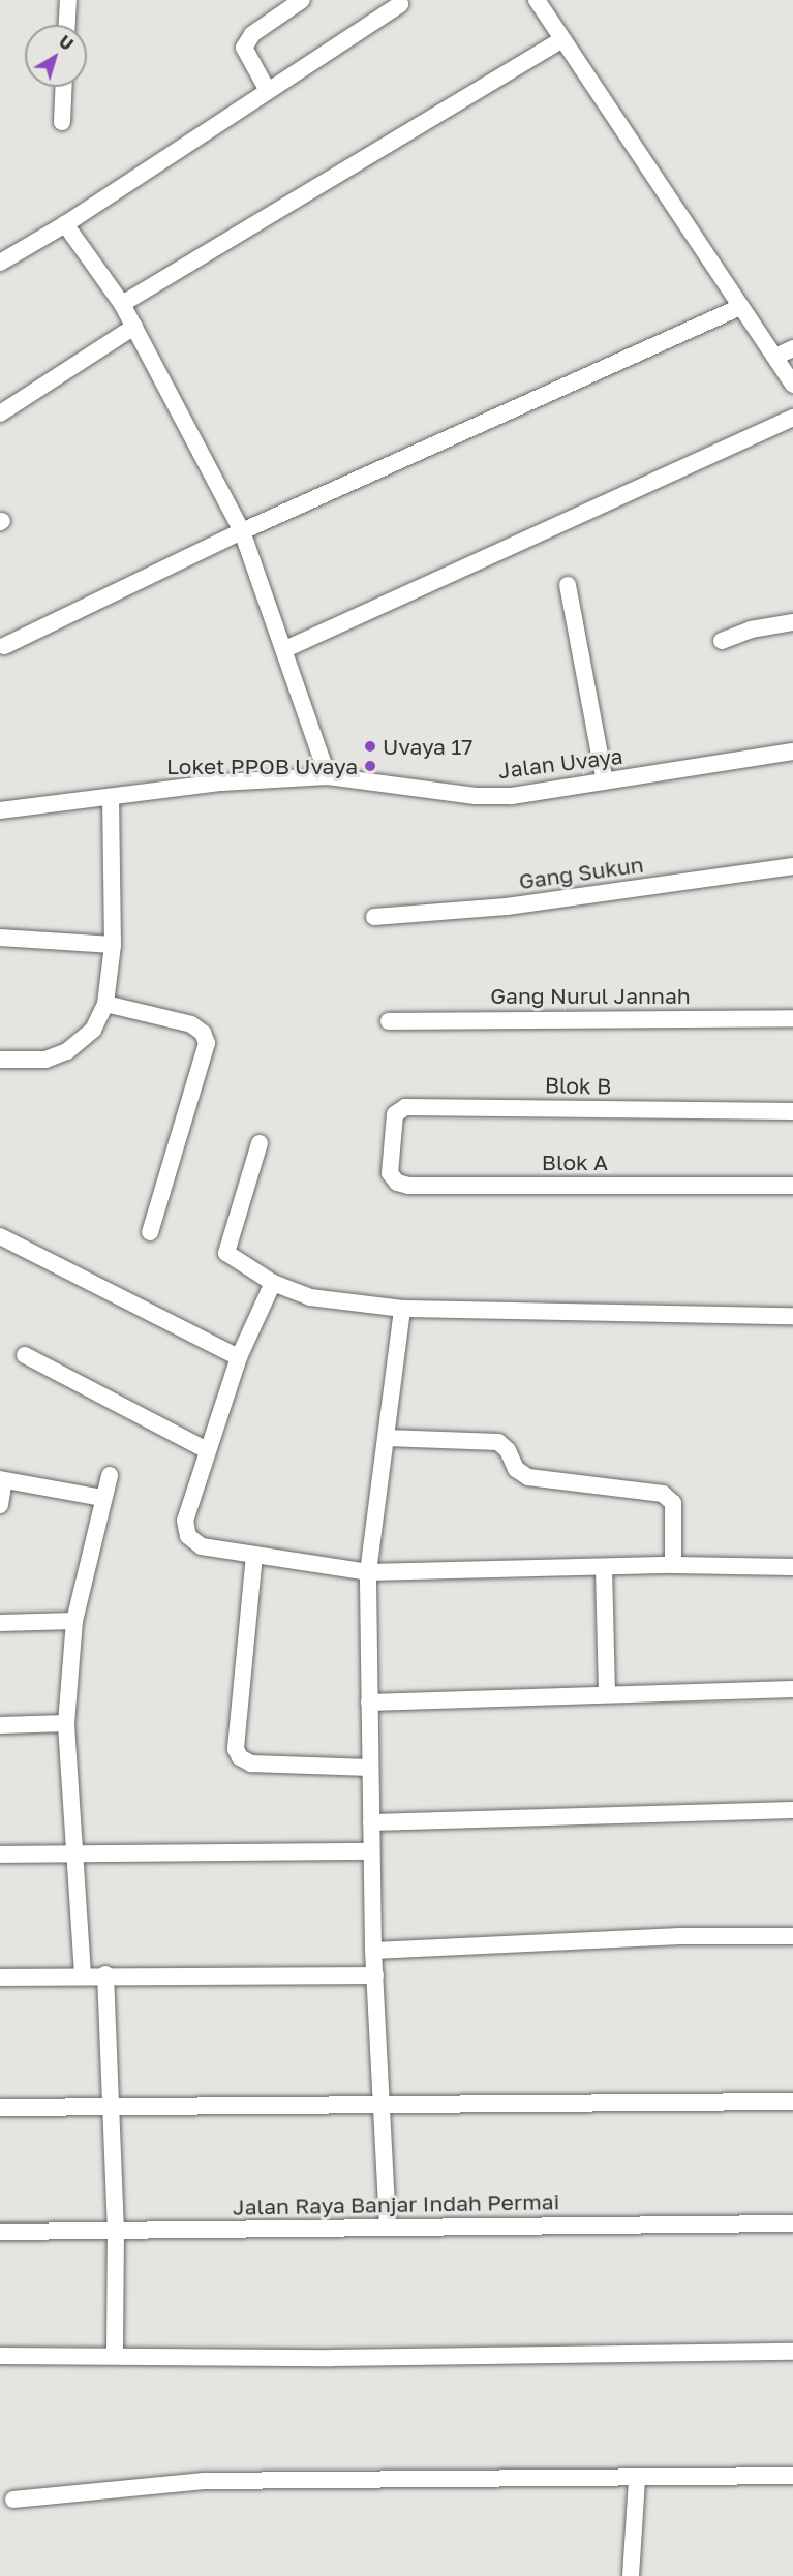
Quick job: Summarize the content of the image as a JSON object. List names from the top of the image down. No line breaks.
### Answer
{"streets":{"street":["Jalan Uvaya","Gang Sukun","Gang Nurul Jannah","Blok B","Blok A","Jalan Raya Banjar Indah Permai"]},"crossings":[["Blok B","Blok A"]],"places":["Uvaya 17","Loket PPOB Uvaya"],"north":"top right"}
